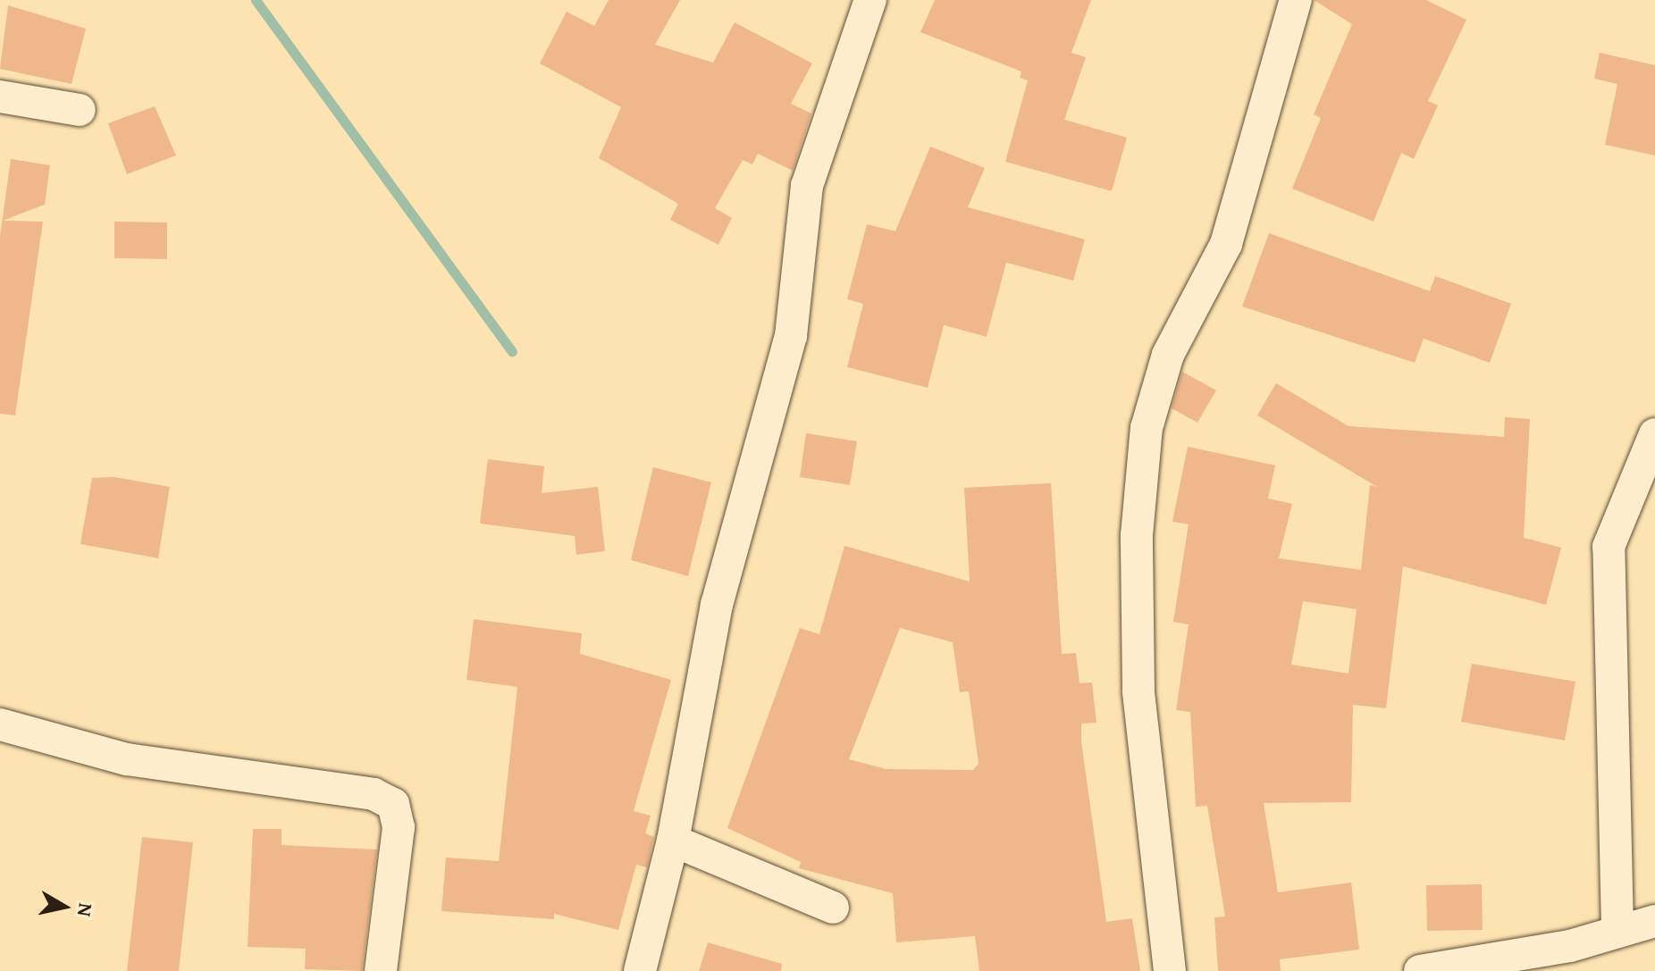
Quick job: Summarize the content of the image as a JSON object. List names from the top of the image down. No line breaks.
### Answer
{"north":"right"}
